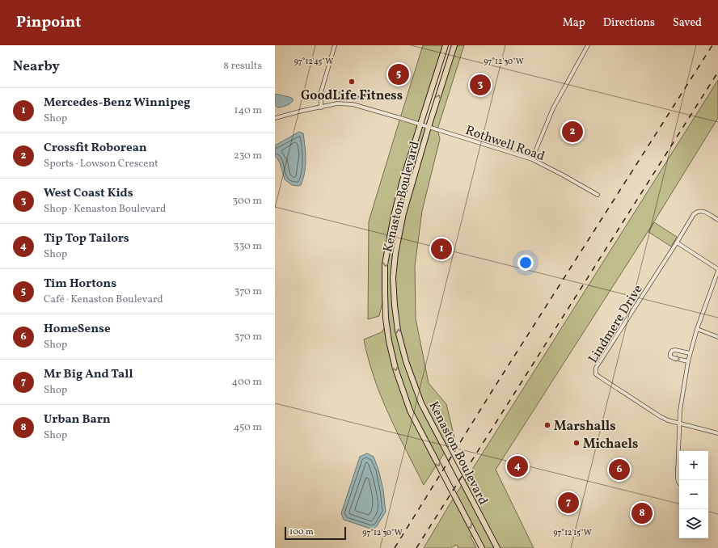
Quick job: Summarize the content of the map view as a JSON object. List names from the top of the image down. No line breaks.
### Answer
{"streets":{"main road":["Kenaston Boulevard"],"street":["Rothwell Road","Lindmere Drive"]},"crossings":[["Rothwell Road","Kenaston Boulevard"]],"places":["GoodLife Fitness","Marshalls","Michaels"],"scale_bar":"100 m","page":{"header":"Pinpoint","nav":["Map","Directions","Saved"],"heading":["Nearby","8 results"],"pins":["5","3","2","1","4","6","7","8"],"list":[{"mark":"1","name":"Mercedes-Benz Winnipeg","note":"Shop","value":"140 m"},{"mark":"2","name":"Crossfit Roborean","note":"Sports · Lowson Crescent","value":"230 m"},{"mark":"3","name":"West Coast Kids","note":"Shop · Kenaston Boulevard","value":"300 m"},{"mark":"4","name":"Tip Top Tailors","note":"Shop","value":"330 m"},{"mark":"5","name":"Tim Hortons","note":"Café · Kenaston Boulevard","value":"370 m"},{"mark":"6","name":"HomeSense","note":"Shop","value":"370 m"},{"mark":"7","name":"Mr Big And Tall","note":"Shop","value":"400 m"},{"mark":"8","name":"Urban Barn","note":"Shop","value":"450 m"}],"map_buttons":["+","−"],"scale":"100 m"},"coordinates":["97°12'45\"W","97°12'30\"W","97°12'15\"W"]}
